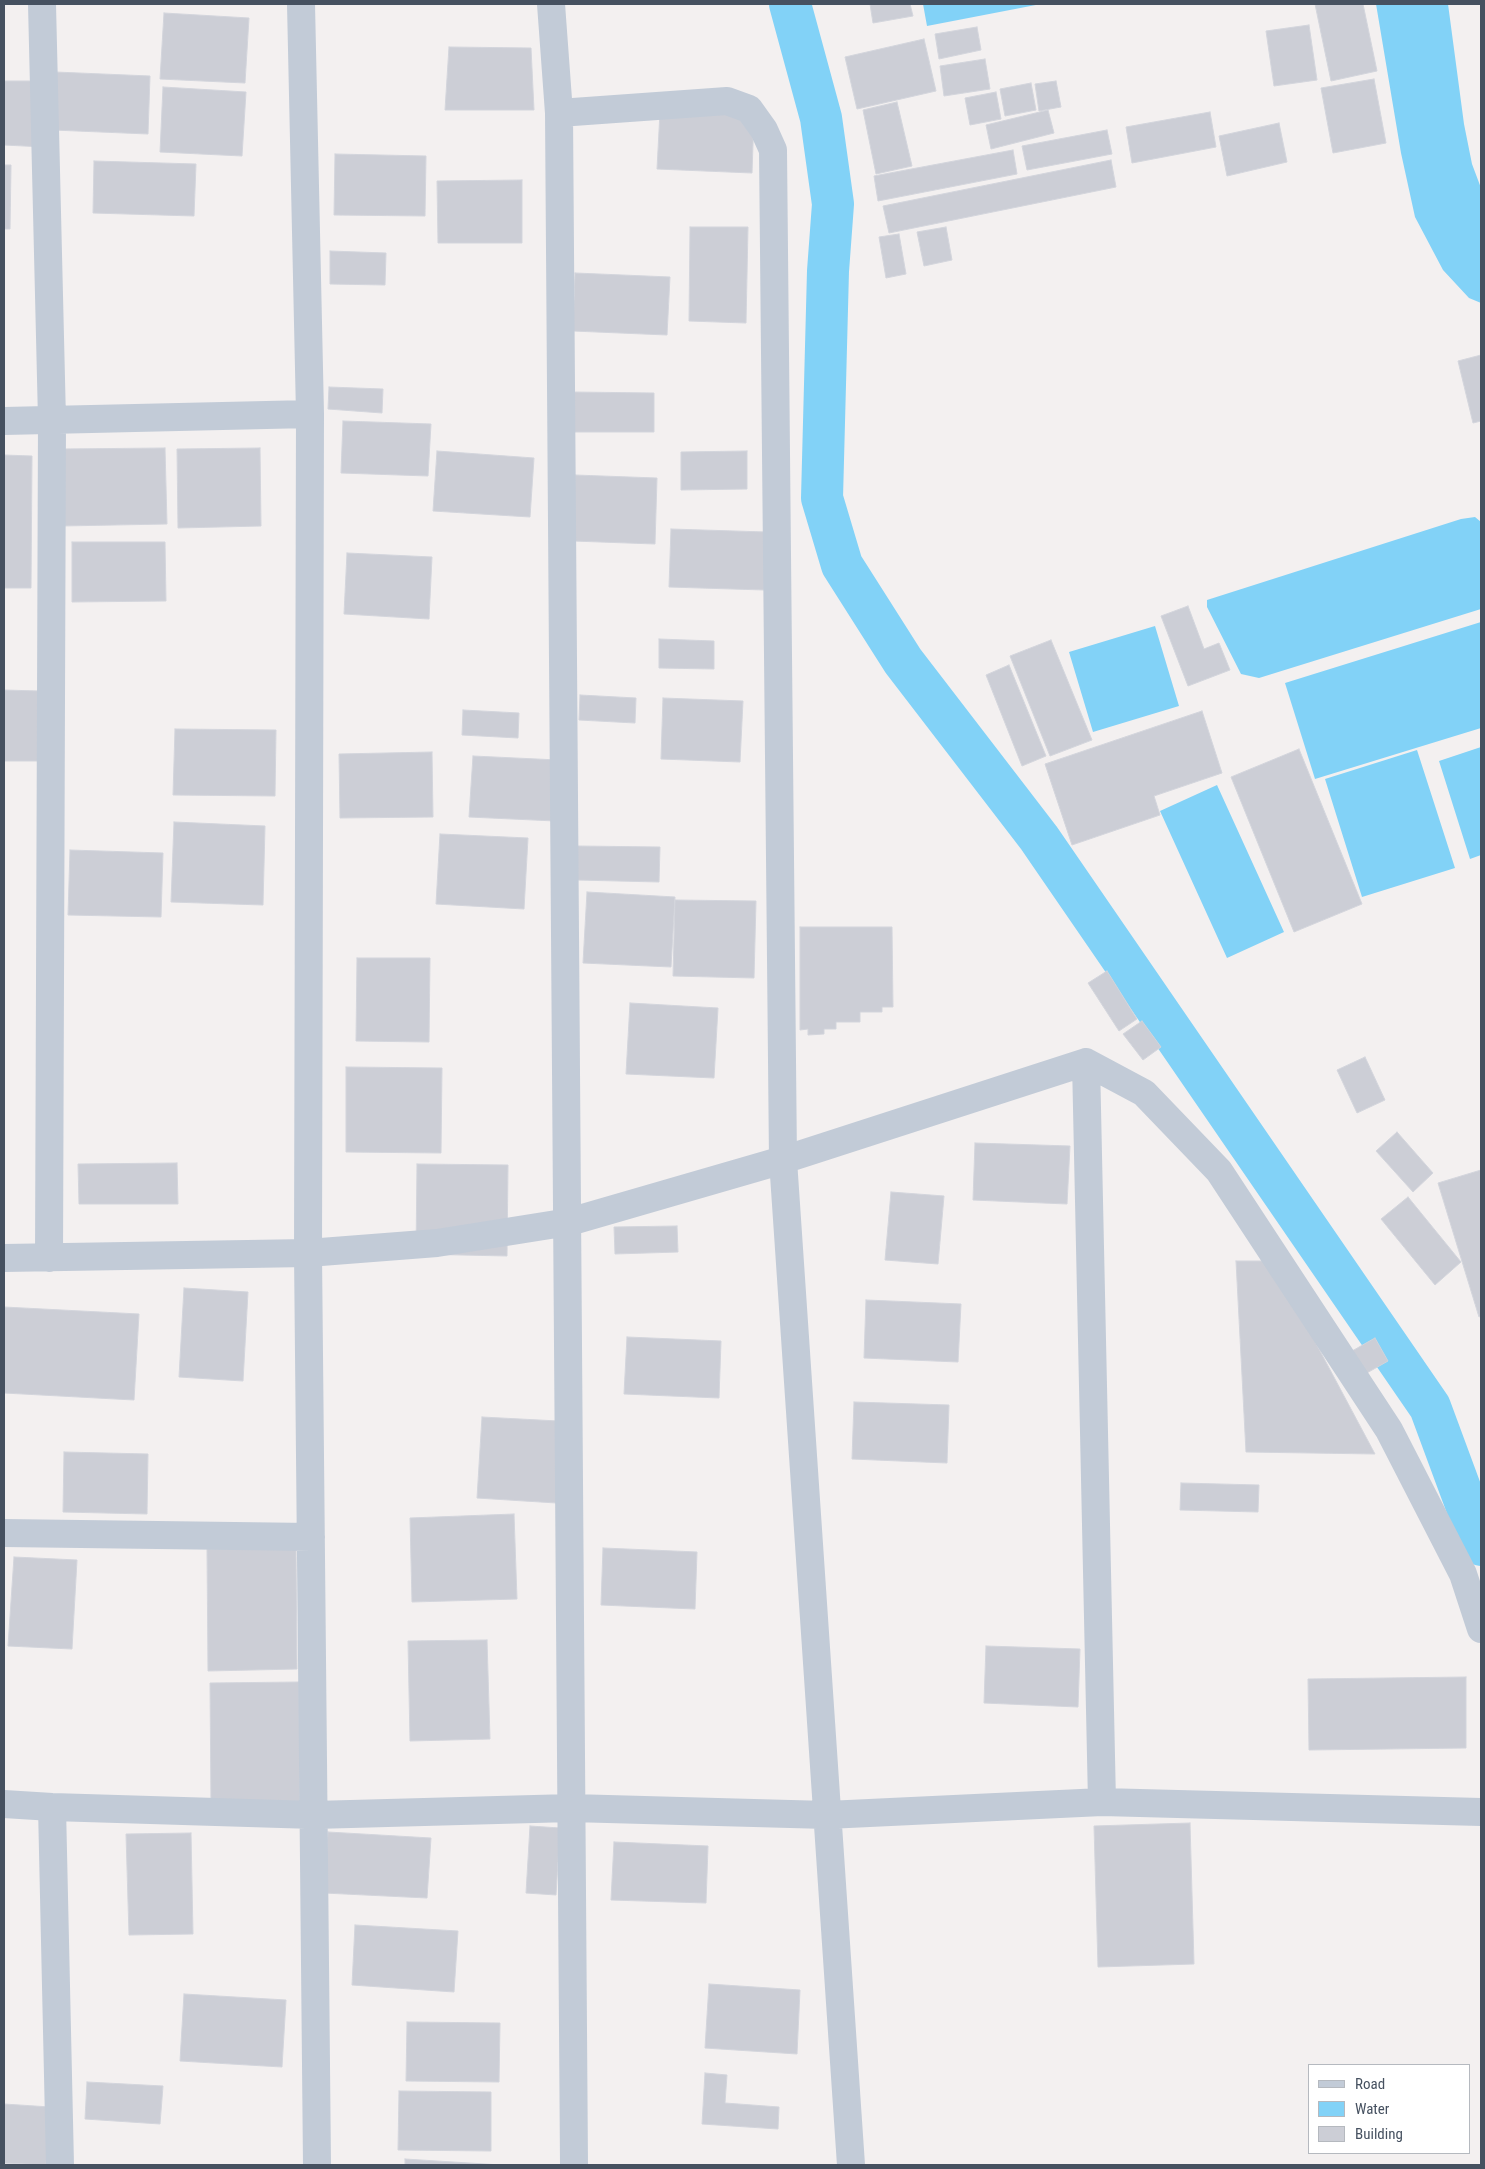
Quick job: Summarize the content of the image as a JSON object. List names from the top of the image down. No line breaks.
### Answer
{"legend":["Road","Water","Building"]}
